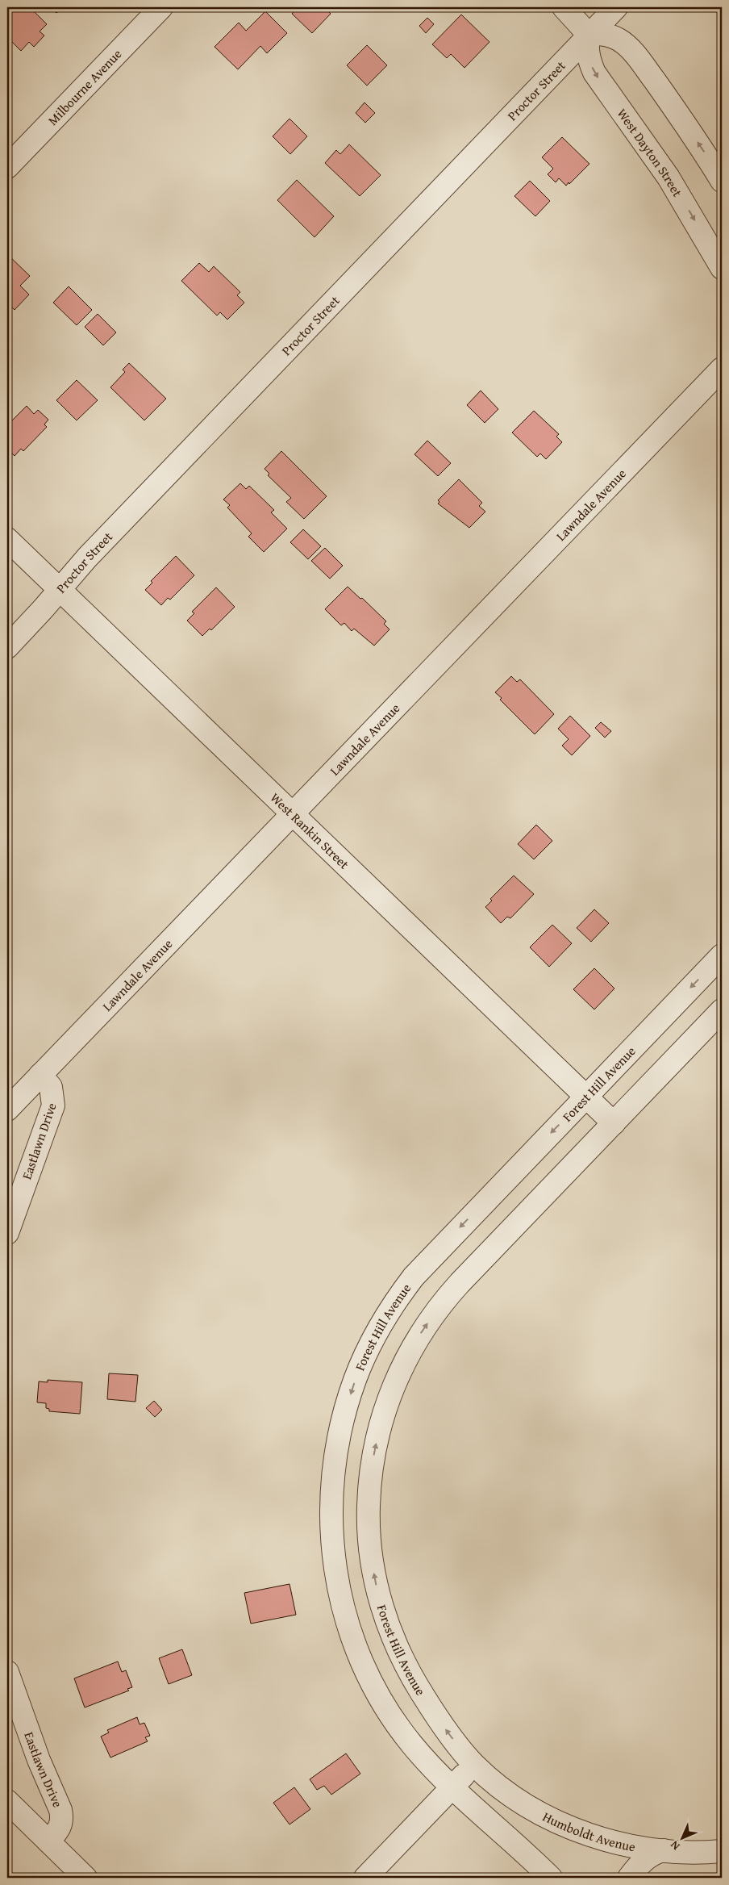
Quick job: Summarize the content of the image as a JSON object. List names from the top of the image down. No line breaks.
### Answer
{"streets":{"street":["Milbourne Avenue","Proctor Street","West Dayton Street","Lawndale Avenue","West Rankin Street","Forest Hill Avenue","Eastlawn Drive","Humboldt Avenue"]},"crossings":[["Proctor Street","West Dayton Street"],["Proctor Street","West Rankin Street"],["Lawndale Avenue","West Rankin Street"],["Lawndale Avenue","Eastlawn Drive"],["West Rankin Street","Forest Hill Avenue"],["Forest Hill Avenue","Humboldt Avenue"]],"north":"bottom left"}
